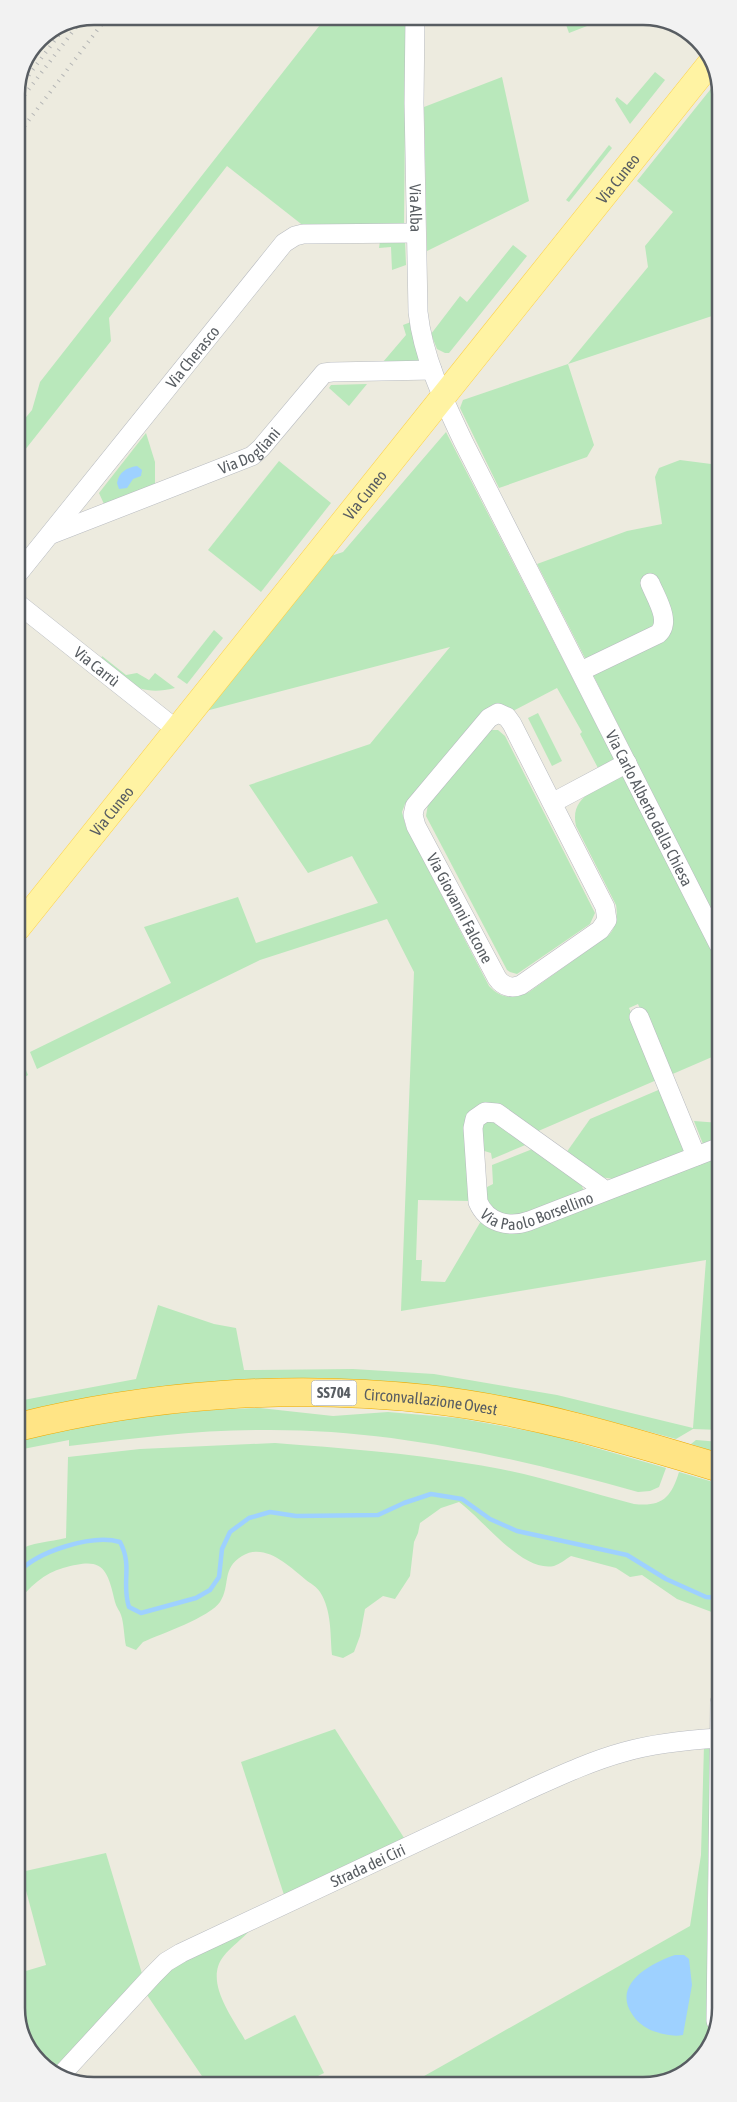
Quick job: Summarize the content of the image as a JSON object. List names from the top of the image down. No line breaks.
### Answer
{"streets":{"highway":["SS704","Circonvallazione Ovest"],"main road":["Via Cuneo"],"street":["Via Alba","Via Cherasco","Via Dogliani","Via Carrù","Via Carlo Alberto dalla Chiesa","Via Giovanni Falcone","Via Paolo Borsellino","Strada dei Ciri"]},"crossings":[["Via Cuneo","Via Alba"],["Via Cuneo","Via Carrù"],["Via Cuneo","Via Carlo Alberto dalla Chiesa"],["Via Alba","Via Cherasco"],["Via Alba","Via Dogliani"],["Via Alba","Via Carlo Alberto dalla Chiesa"],["Via Cherasco","Via Dogliani"]]}
